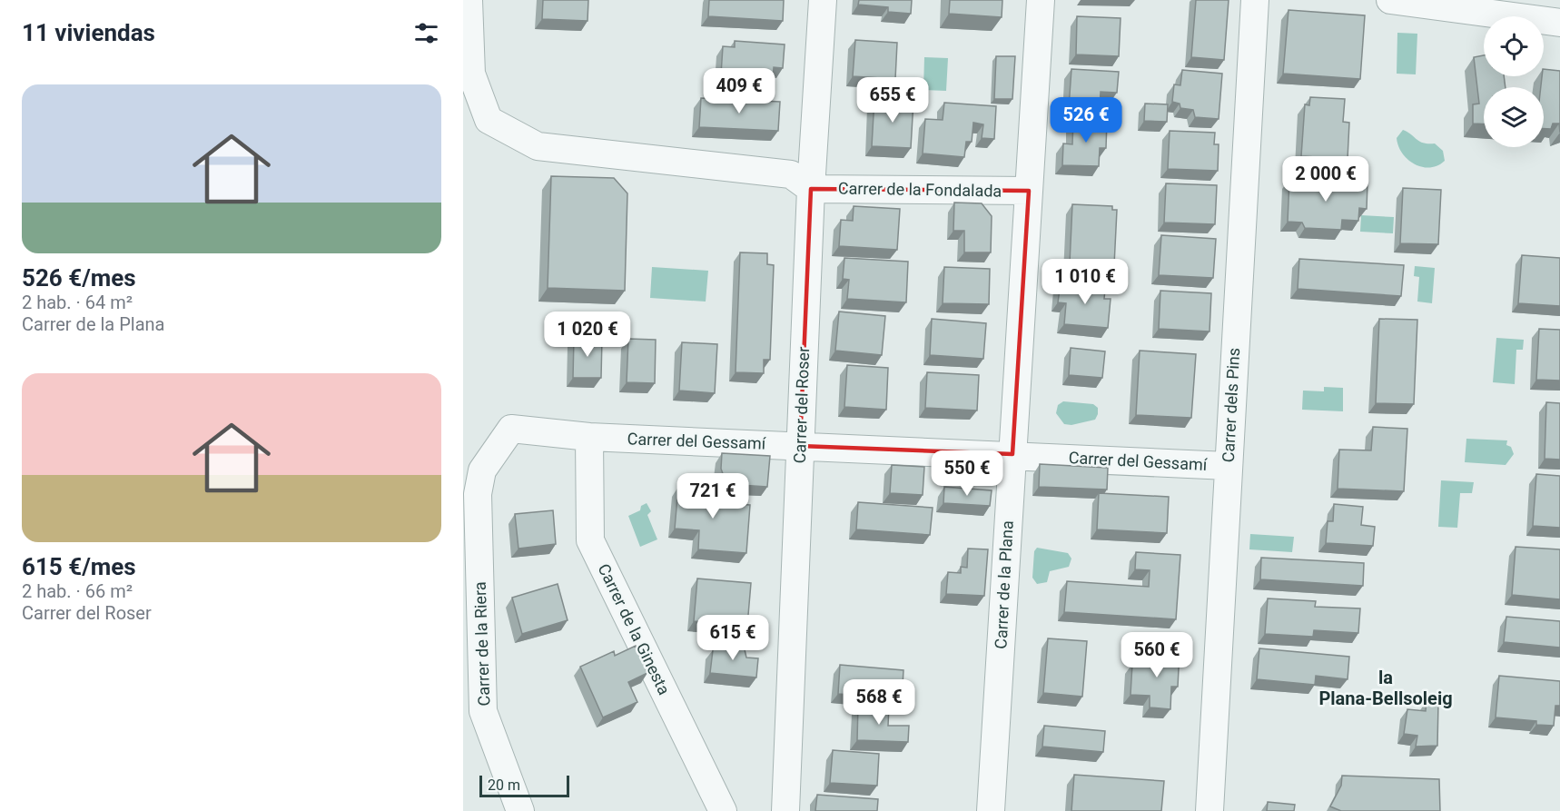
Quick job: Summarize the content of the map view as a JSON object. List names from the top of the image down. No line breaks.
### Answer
{"streets":{"street":["Carrer de la Fondalada","Carrer del Roser","Carrer dels Pins","Carrer del Gessamí","Carrer de la Plana","Carrer de la Ginesta","Carrer de la Riera"]},"crossings":[["Carrer de la Fondalada","Carrer del Roser"],["Carrer de la Fondalada","Carrer de la Plana"],["Carrer del Roser","Carrer del Gessamí"],["Carrer dels Pins","Carrer del Gessamí"],["Carrer del Gessamí","Carrer de la Plana"],["Carrer del Gessamí","Carrer de la Ginesta"],["Carrer del Gessamí","Carrer de la Riera"]],"districts":["la Plana-Bellsoleig"],"scale_bar":"20 m","page":{"heading":"11 viviendas","list":[{"name":"526 €/mes","note":"2 hab. · 64 m² · Carrer de la Plana"},{"name":"615 €/mes","note":"2 hab. · 66 m² · Carrer del Roser"}],"price":["409 €","655 €","526 €","2 000 €","1 010 €","1 020 €","550 €","721 €","615 €","560 €","568 €"],"scale":"20 m"}}
